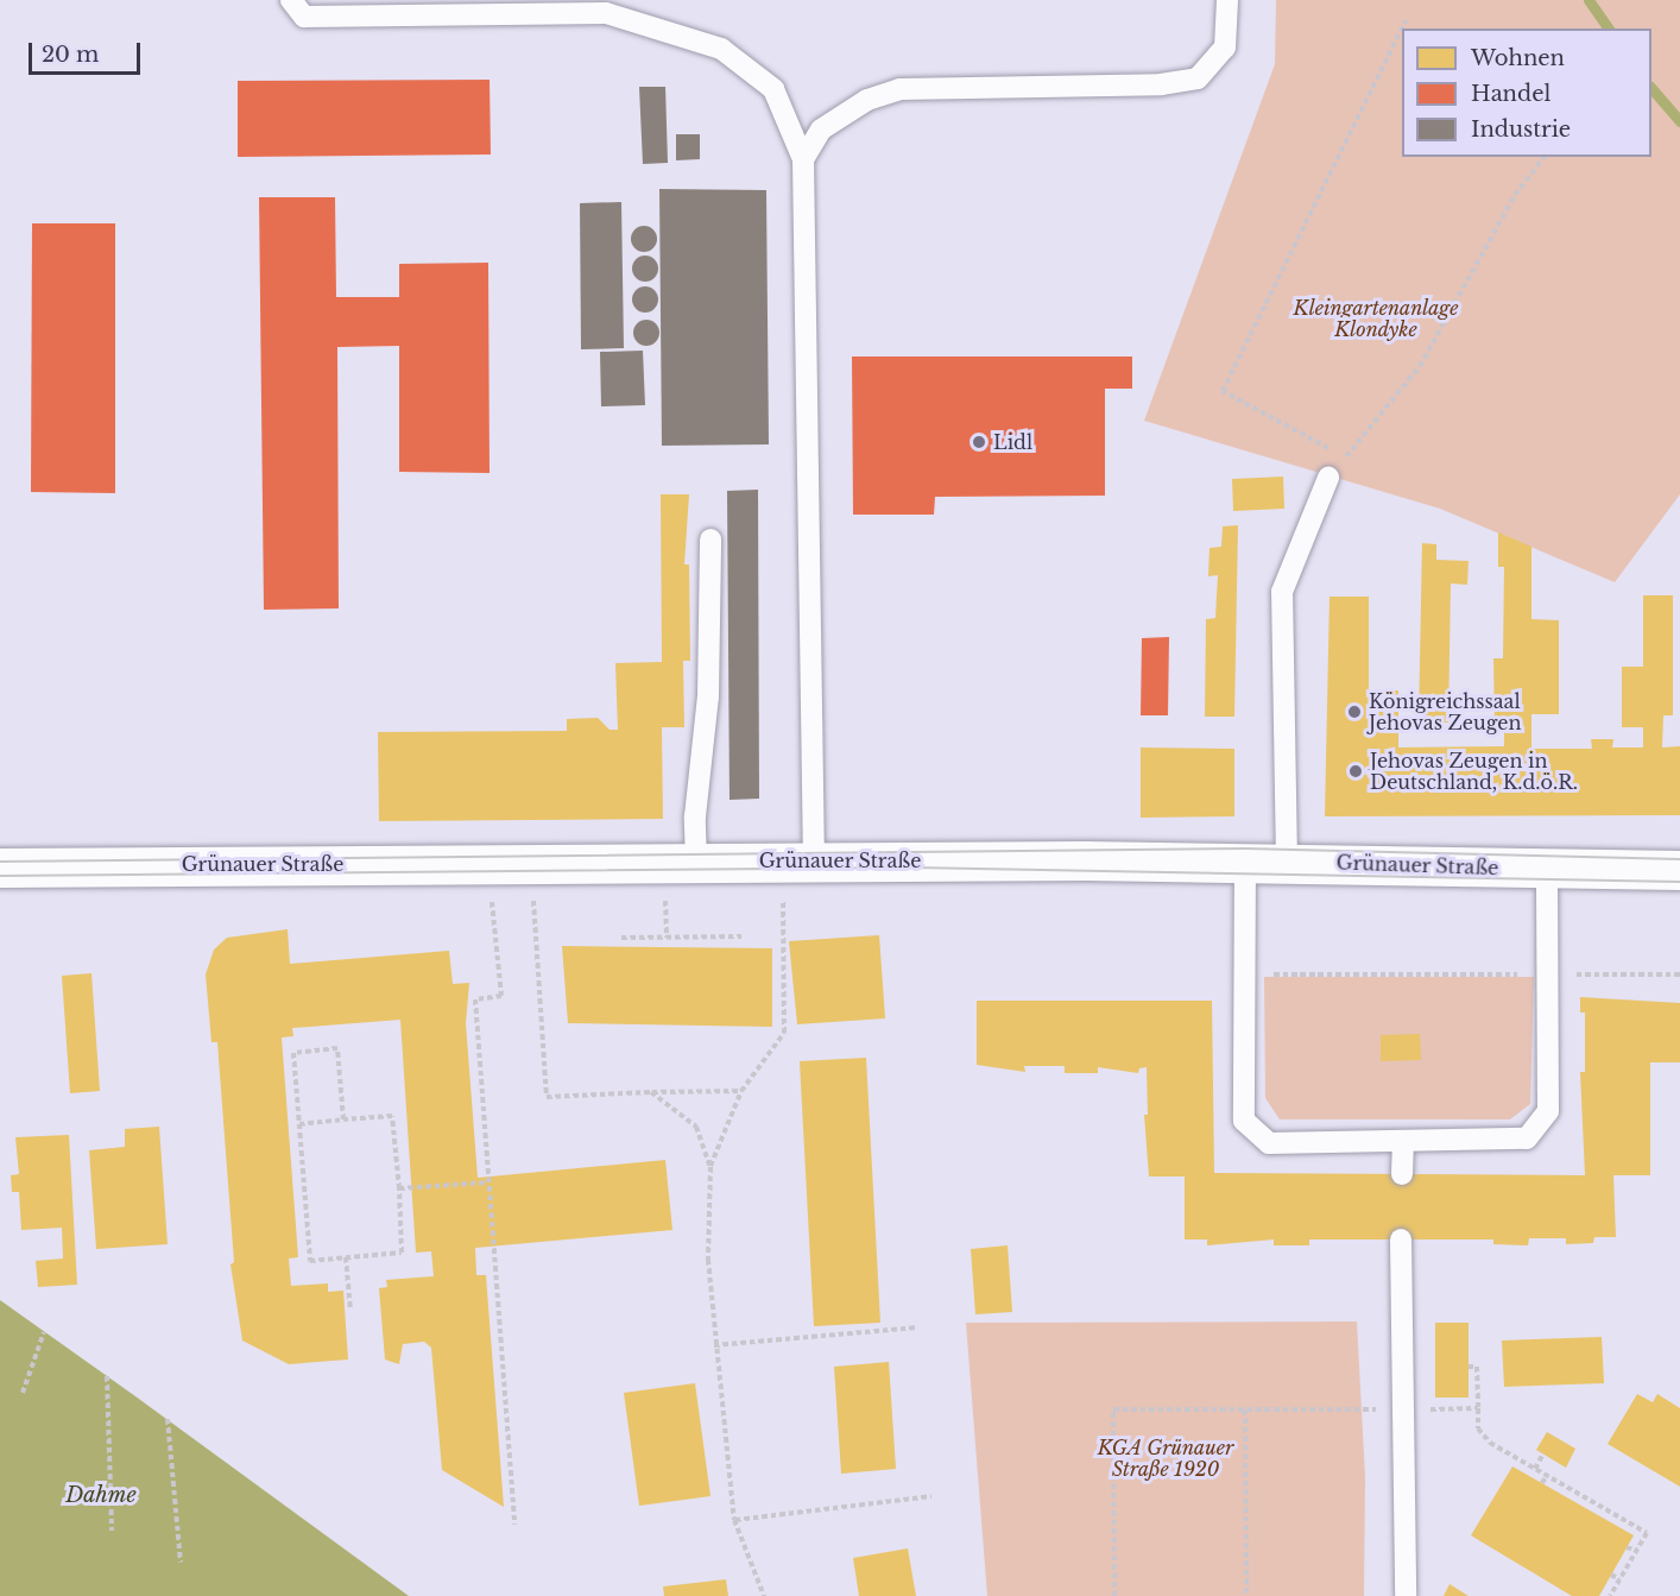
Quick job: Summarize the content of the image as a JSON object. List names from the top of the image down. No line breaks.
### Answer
{"streets":{"main road":["Grünauer Straße"]},"water":["Dahme"],"parks":["Kleingartenanlage Klondyke","KGA Grünauer Straße 1920"],"places":["Lidl","Königreichssaal Jehovas Zeugen","Jehovas Zeugen in Deutschland, K.d.ö.R."],"legend":["Wohnen","Handel","Industrie"],"scale_bar":"20 m"}
